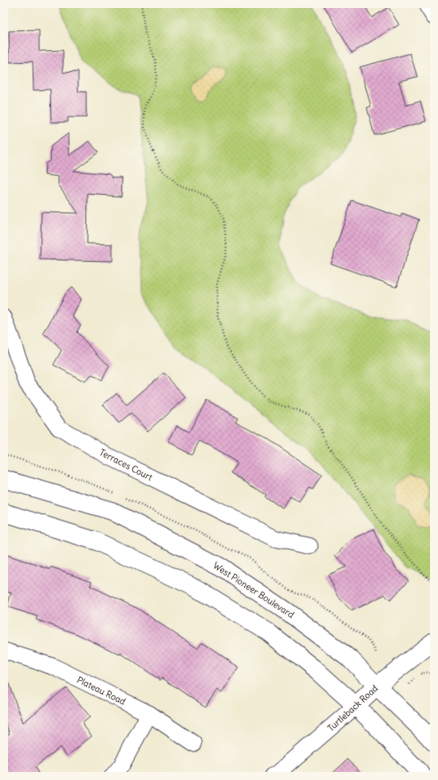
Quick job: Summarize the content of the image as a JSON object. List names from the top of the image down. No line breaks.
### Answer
{"streets":{"main road":["West Pioneer Boulevard","Turtleback Road"],"street":["Terraces Court","Plateau Road"]},"crossings":[["West Pioneer Boulevard","Turtleback Road"]]}
